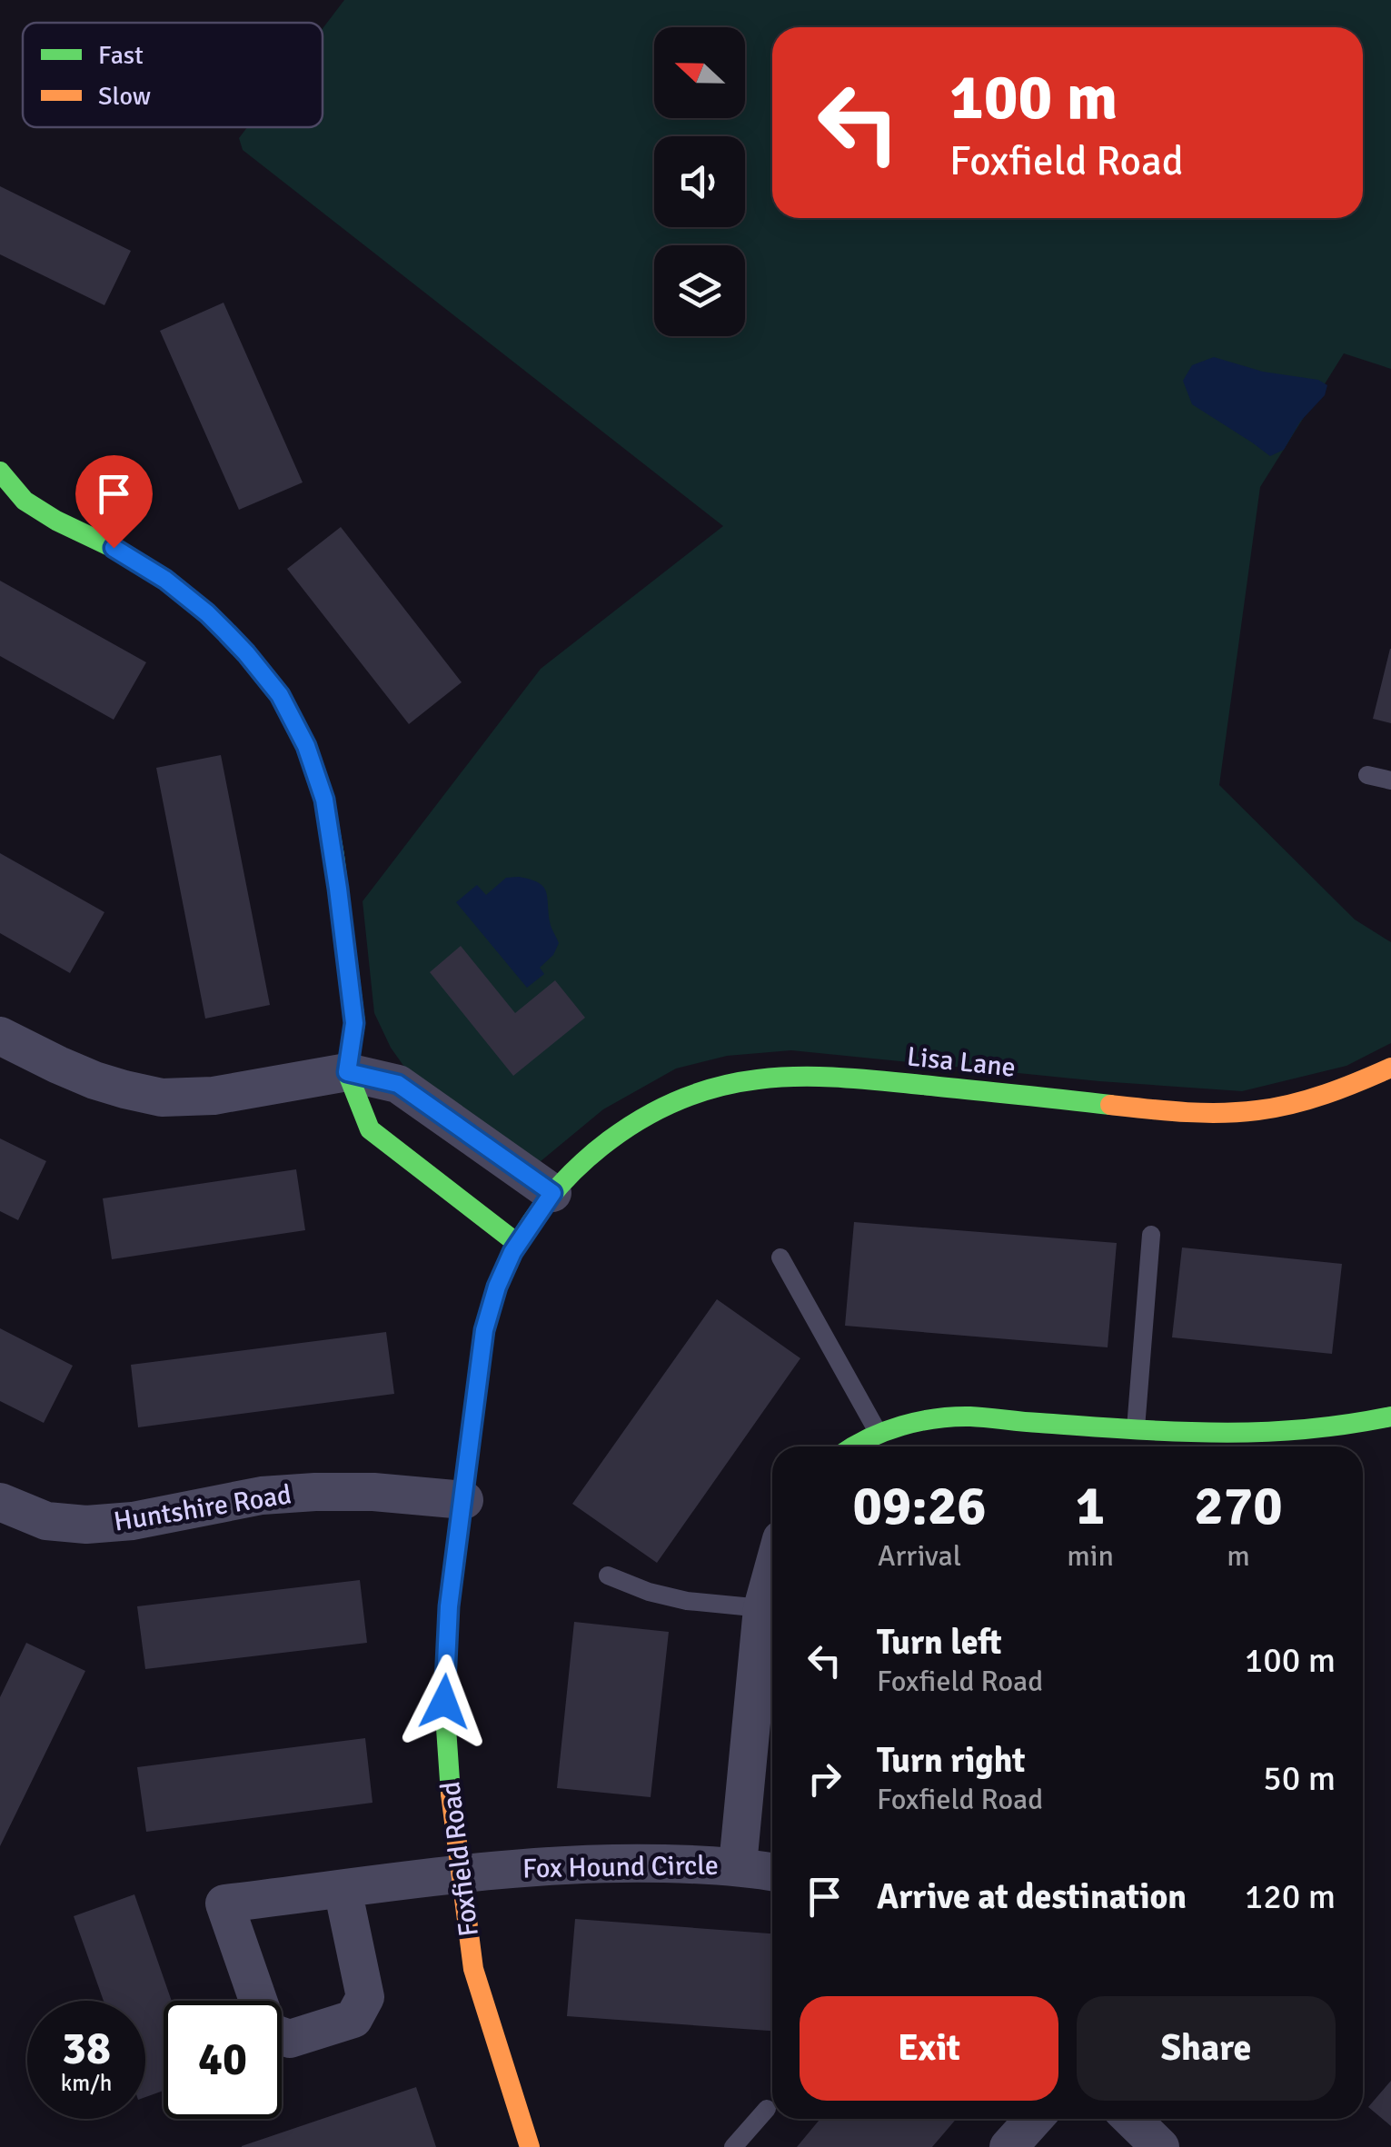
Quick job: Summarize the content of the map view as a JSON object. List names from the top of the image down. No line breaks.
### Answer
{"streets":{"street":["Lisa Lane","Huntshire Road","Foxfield Road","Fox Hound Circle"]},"crossings":[["Lisa Lane","Foxfield Road"],["Huntshire Road","Foxfield Road"],["Foxfield Road","Fox Hound Circle"]],"legend":["Fast","Slow"],"north":"left","page":{"turn":["100 m","Foxfield Road"],"eta":["09:26","Arrival","1","min","270","m"],"list":[{"name":"Turn left","note":"Foxfield Road","value":"100 m"},{"name":"Turn right","note":"Foxfield Road","value":"50 m"},{"name":"Arrive at destination","value":"120 m"}],"buttons":["Exit","Share"],"speed":"38 km/h","limit":"40"}}
